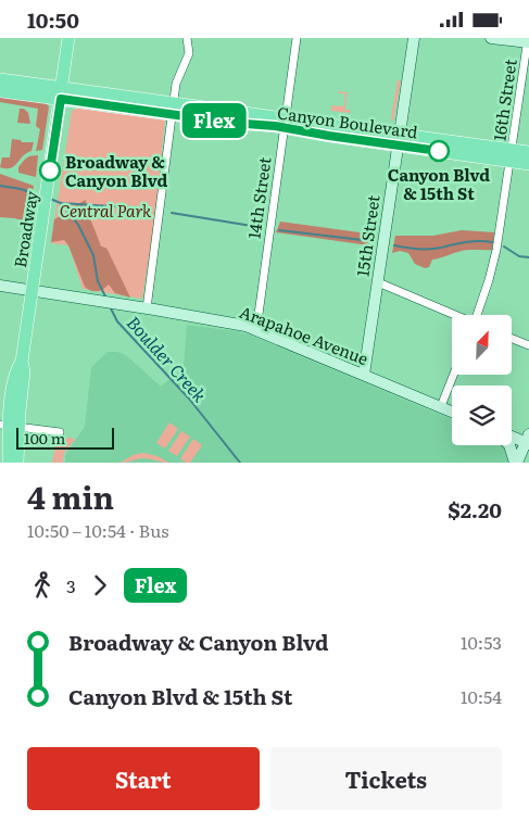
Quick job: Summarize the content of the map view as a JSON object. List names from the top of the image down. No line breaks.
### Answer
{"streets":{"main road":["Canyon Boulevard","Broadway","15th Street","Arapahoe Avenue"],"street":["16th Street","14th Street"]},"crossings":[["16th Street","Canyon Boulevard"],["Canyon Boulevard","14th Street"],["Canyon Boulevard","Broadway"],["Canyon Boulevard","15th Street"],["14th Street","Arapahoe Avenue"],["Broadway","Arapahoe Avenue"],["15th Street","Arapahoe Avenue"]],"water":["Boulder Creek"],"parks":["Central Park"],"places":["Canyon Blvd & 15th St","Broadway & Canyon Blvd"],"lines":["bus line Flex"],"scale_bar":"100 m","north":"top right","page":{"status":"10:50","on_map":"Flex","scale":"100 m","heading":["4 min","10:50 – 10:54 · Bus","$2.20"],"legs":["3","Flex"],"list":[{"name":"Broadway & Canyon Blvd","value":"10:53"},{"name":"Canyon Blvd & 15th St","value":"10:54"}],"buttons":["Start","Tickets"]}}
